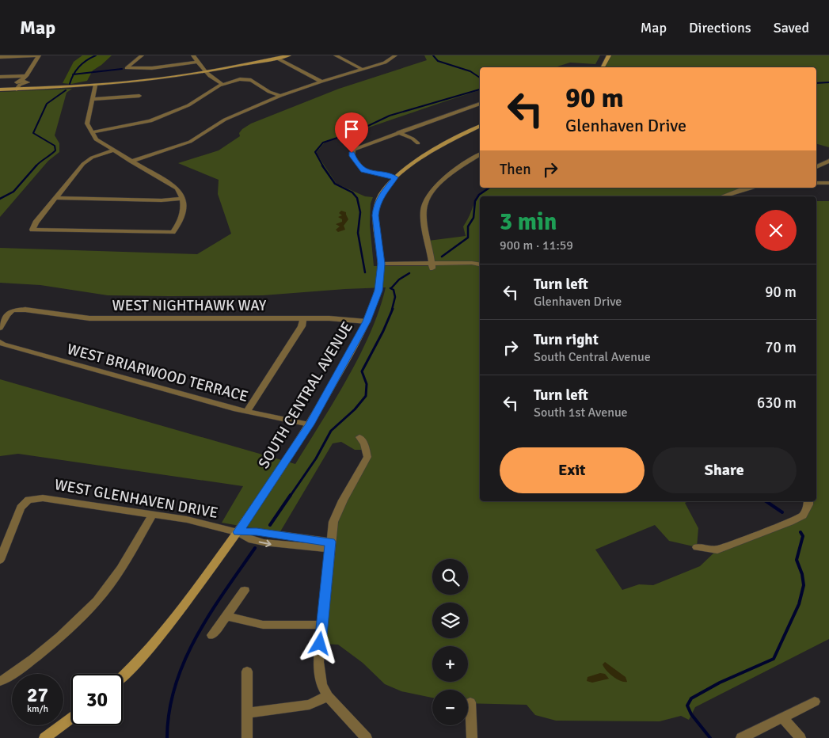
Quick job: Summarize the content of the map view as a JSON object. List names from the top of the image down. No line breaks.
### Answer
{"streets":{"street":["WEST NIGHTHAWK WAY","WEST BRIARWOOD TERRACE","SOUTH CENTRAL AVENUE","WEST GLENHAVEN DRIVE"]},"crossings":[["WEST NIGHTHAWK WAY","SOUTH CENTRAL AVENUE"],["WEST BRIARWOOD TERRACE","SOUTH CENTRAL AVENUE"],["SOUTH CENTRAL AVENUE","WEST GLENHAVEN DRIVE"]],"page":{"header":"Map","nav":["Map","Directions","Saved"],"turn":["90 m","Glenhaven Drive"],"then":"Then","heading":["3 min","900 m · 11:59"],"list":[{"name":"Turn left","note":"Glenhaven Drive","value":"90 m"},{"name":"Turn right","note":"South Central Avenue","value":"70 m"},{"name":"Turn left","note":"South 1st Avenue","value":"630 m"}],"buttons":["Exit","Share"],"map_buttons":["+","−"],"speed":"27 km/h","limit":"30"}}
